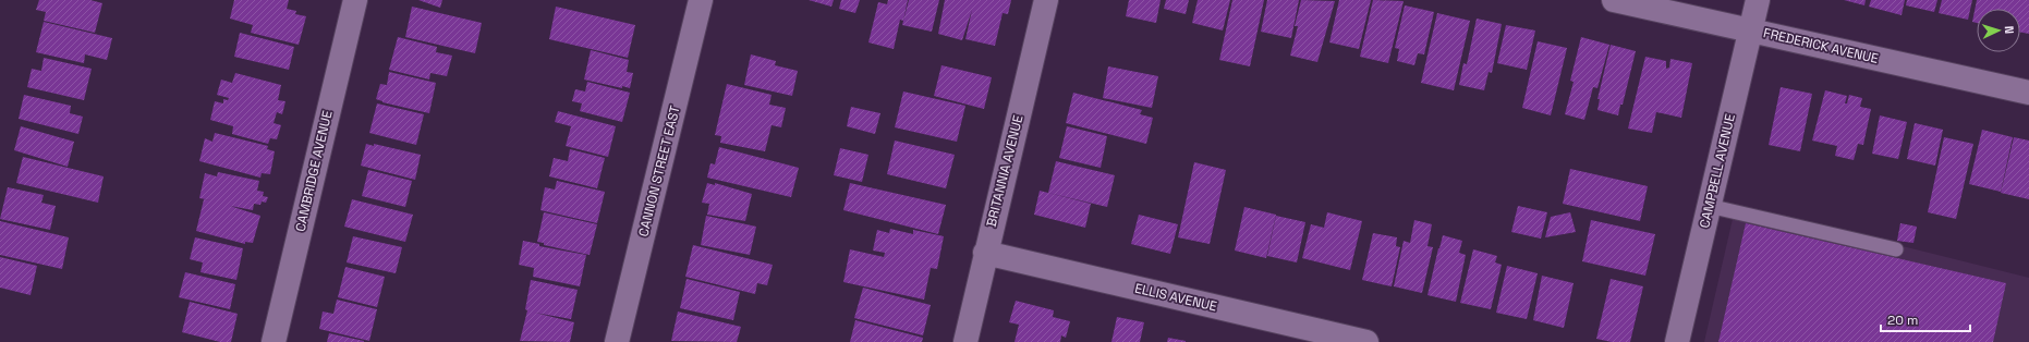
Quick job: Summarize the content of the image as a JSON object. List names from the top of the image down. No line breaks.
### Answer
{"streets":{"street":["FREDERICK AVENUE","CAMBRIDGE AVENUE","CANNON STREET EAST","BRITANNIA AVENUE","CAMPBELL AVENUE","ELLIS AVENUE"]},"crossings":[["FREDERICK AVENUE","CAMPBELL AVENUE"],["BRITANNIA AVENUE","ELLIS AVENUE"]],"scale_bar":"20 m","north":"right"}
